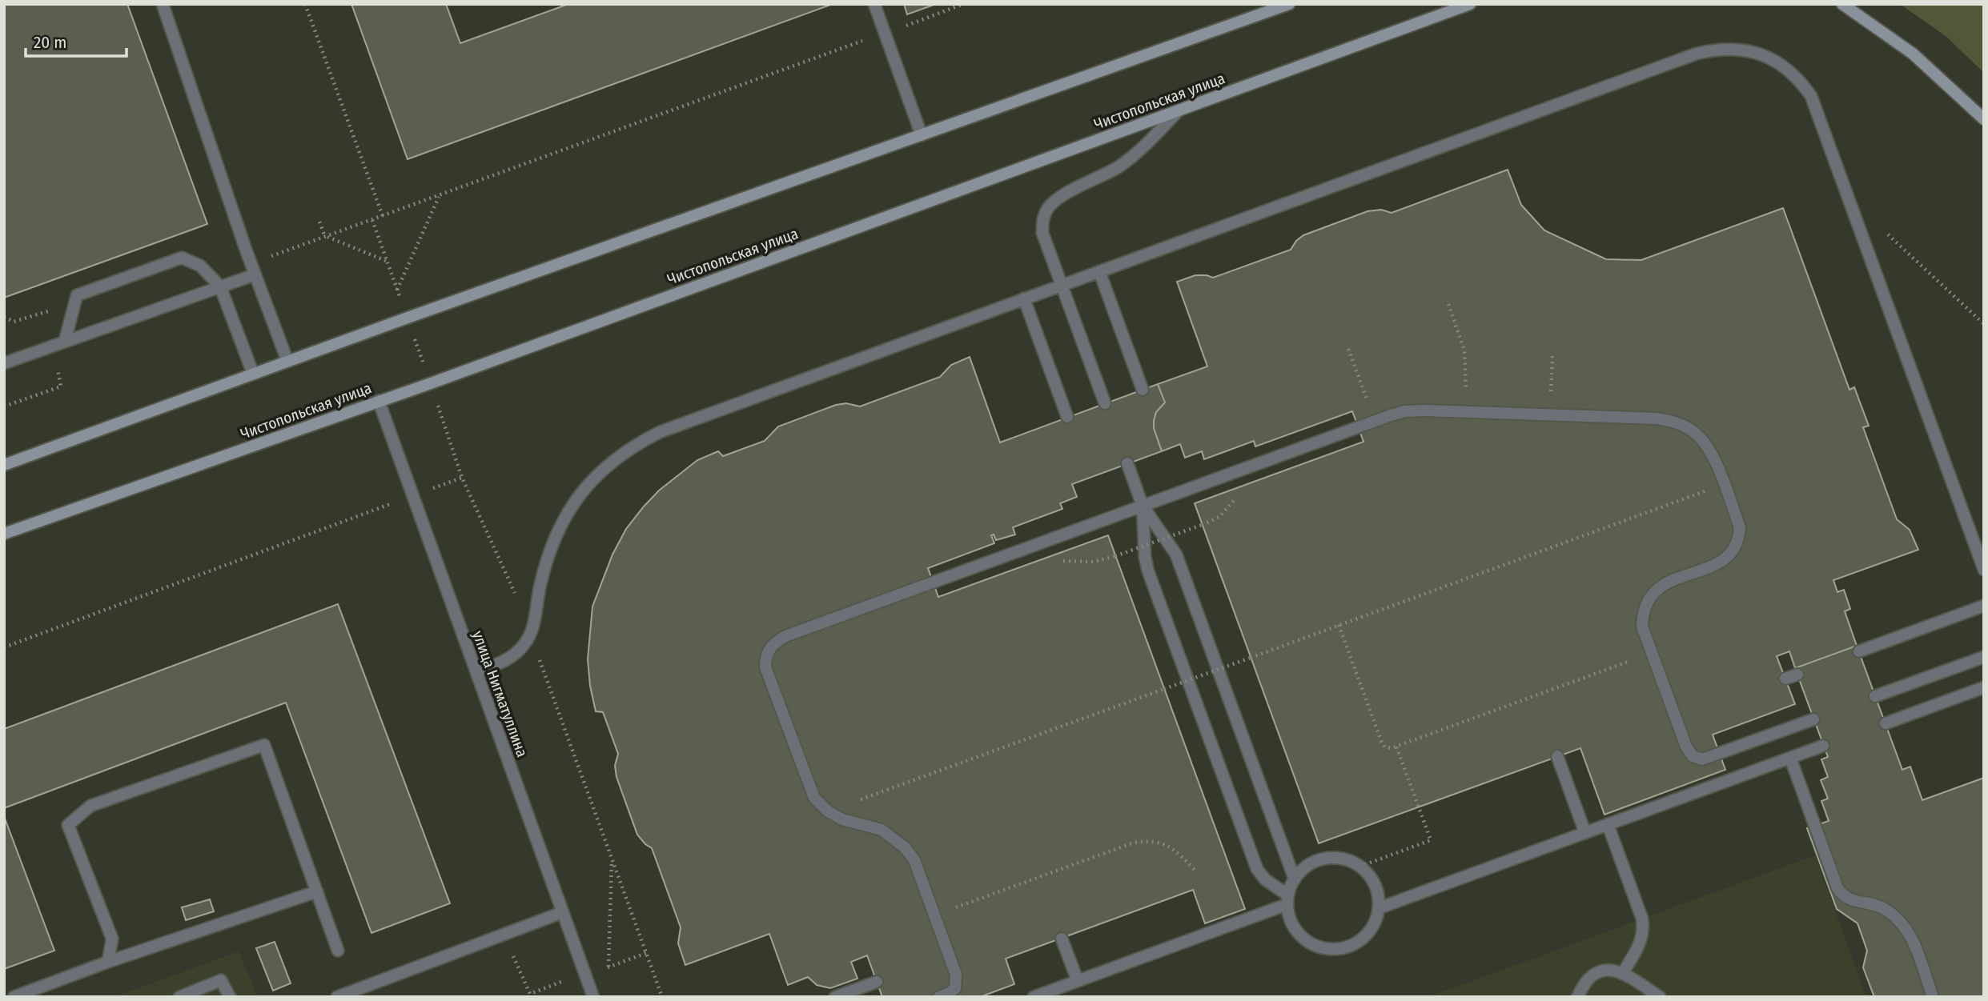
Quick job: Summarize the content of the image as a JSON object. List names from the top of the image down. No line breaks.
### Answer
{"streets":{"main road":["Чистопольская улица"],"street":["улица Нигматуллина"]},"crossings":[["Чистопольская улица","улица Нигматуллина"]],"scale_bar":"20 m"}
